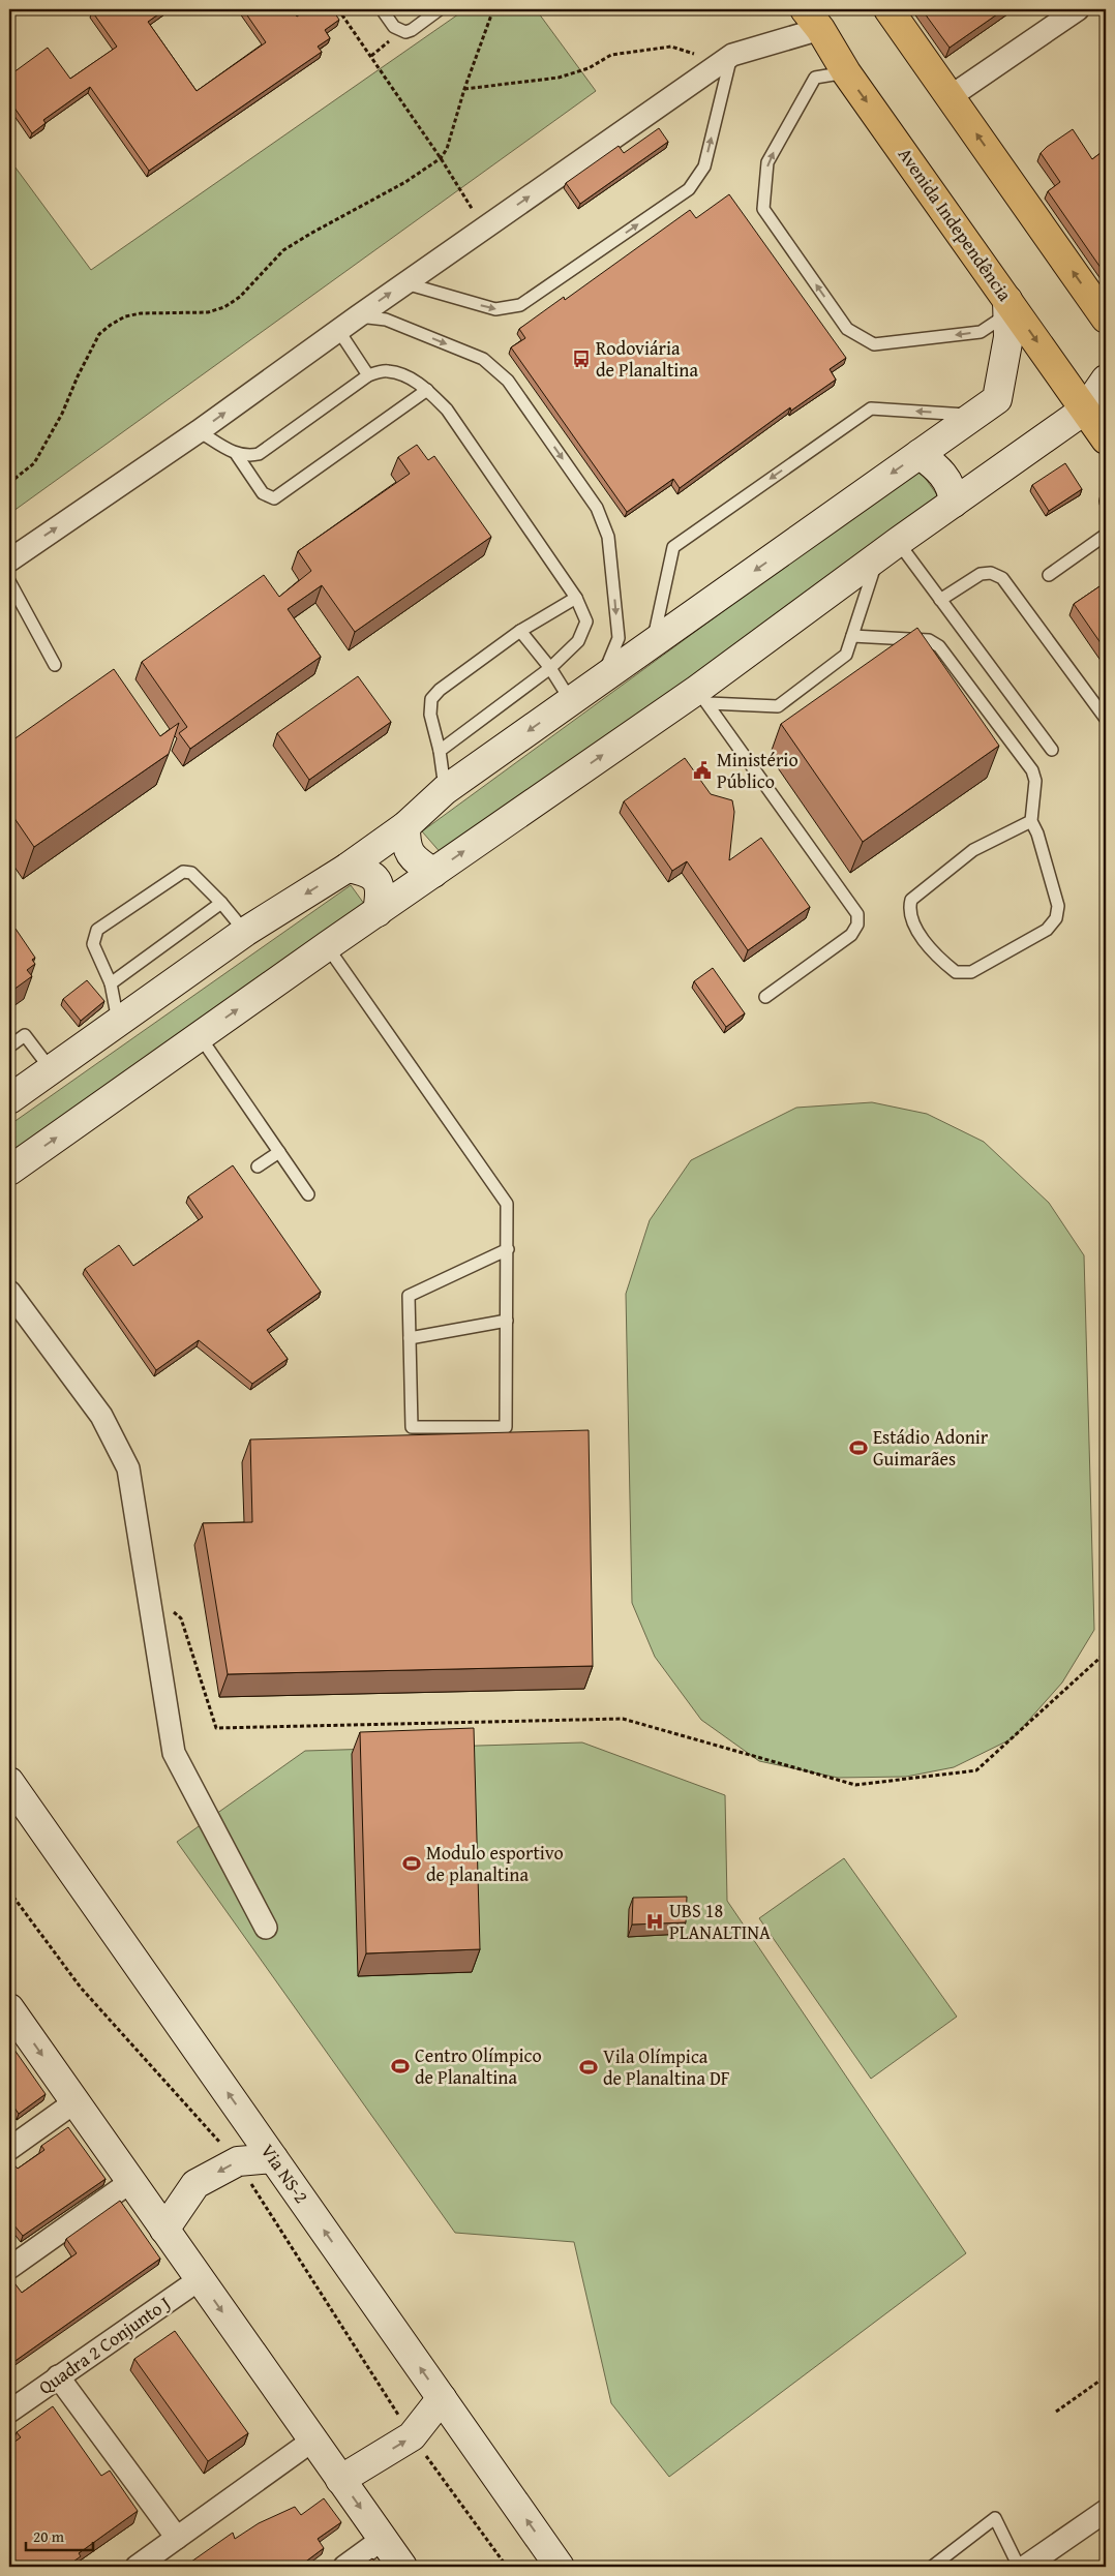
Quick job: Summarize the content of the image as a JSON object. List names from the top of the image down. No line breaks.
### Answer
{"streets":{"main road":["Avenida Independência"],"street":["Via NS-2","Quadra 2 Conjunto J"]},"places":{"bus stop":["Rodoviária de Planaltina"],"public building":["Ministério Público"],"sports":["Estádio Adonir Guimarães","Modulo esportivo de planaltina","Centro Olímpico de Planaltina","Vila Olímpica de Planaltina DF"],"hospital":["UBS 18 PLANALTINA"]},"scale_bar":"20 m"}
